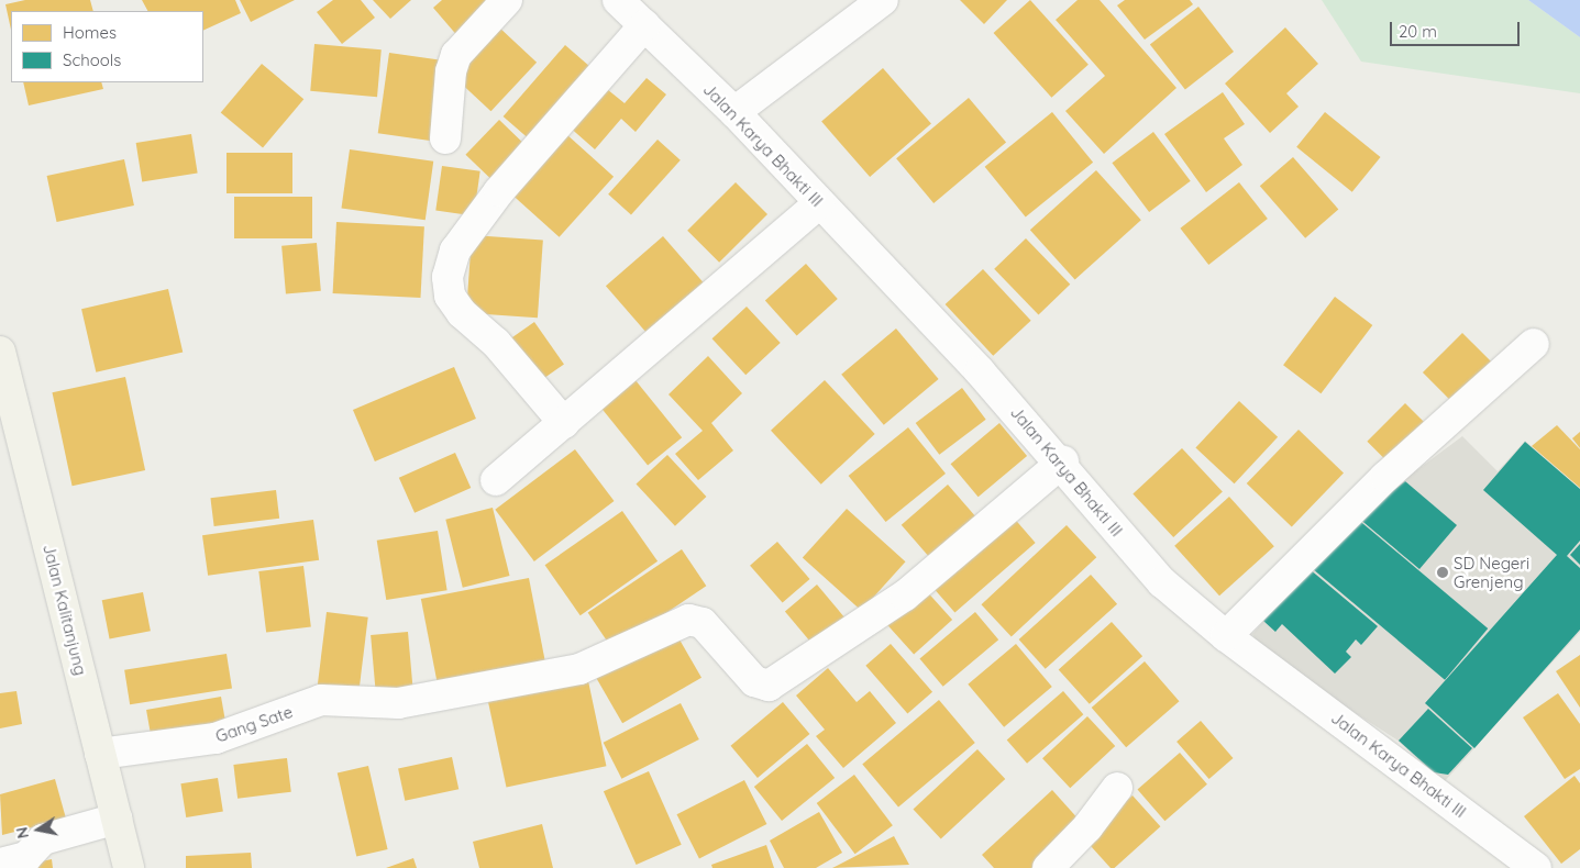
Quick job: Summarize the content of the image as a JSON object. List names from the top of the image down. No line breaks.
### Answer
{"streets":{"main road":["Jalan Kalitanjung"],"street":["Jalan Karya Bhakti III","Gang Sate"]},"crossings":[["Jalan Karya Bhakti III","Gang Sate"],["Jalan Kalitanjung","Gang Sate"]],"places":["SD Negeri Grenjeng"],"legend":["Homes","Schools"],"scale_bar":"20 m","north":"left"}
